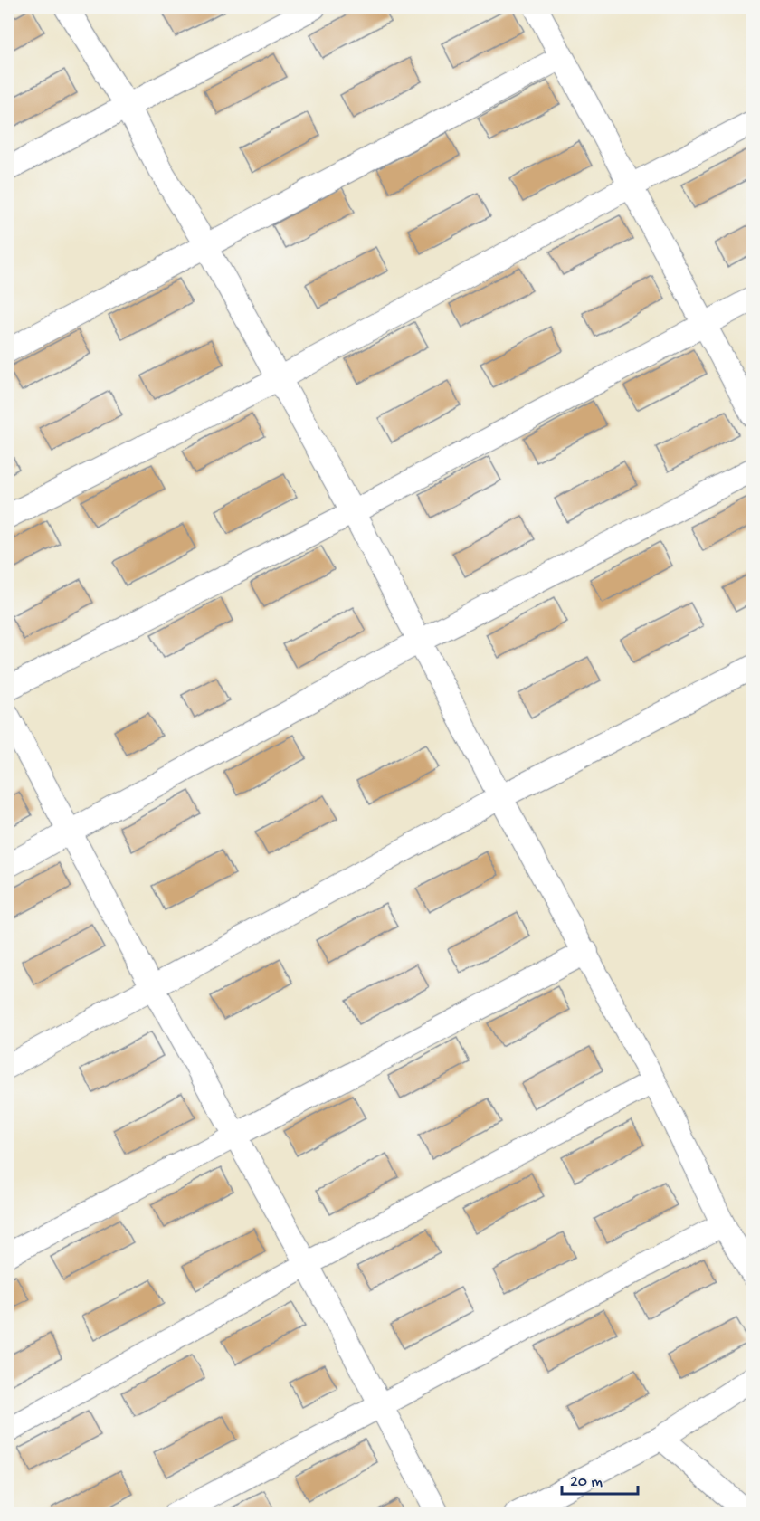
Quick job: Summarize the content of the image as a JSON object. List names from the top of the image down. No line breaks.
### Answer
{"scale_bar":"20 m"}
